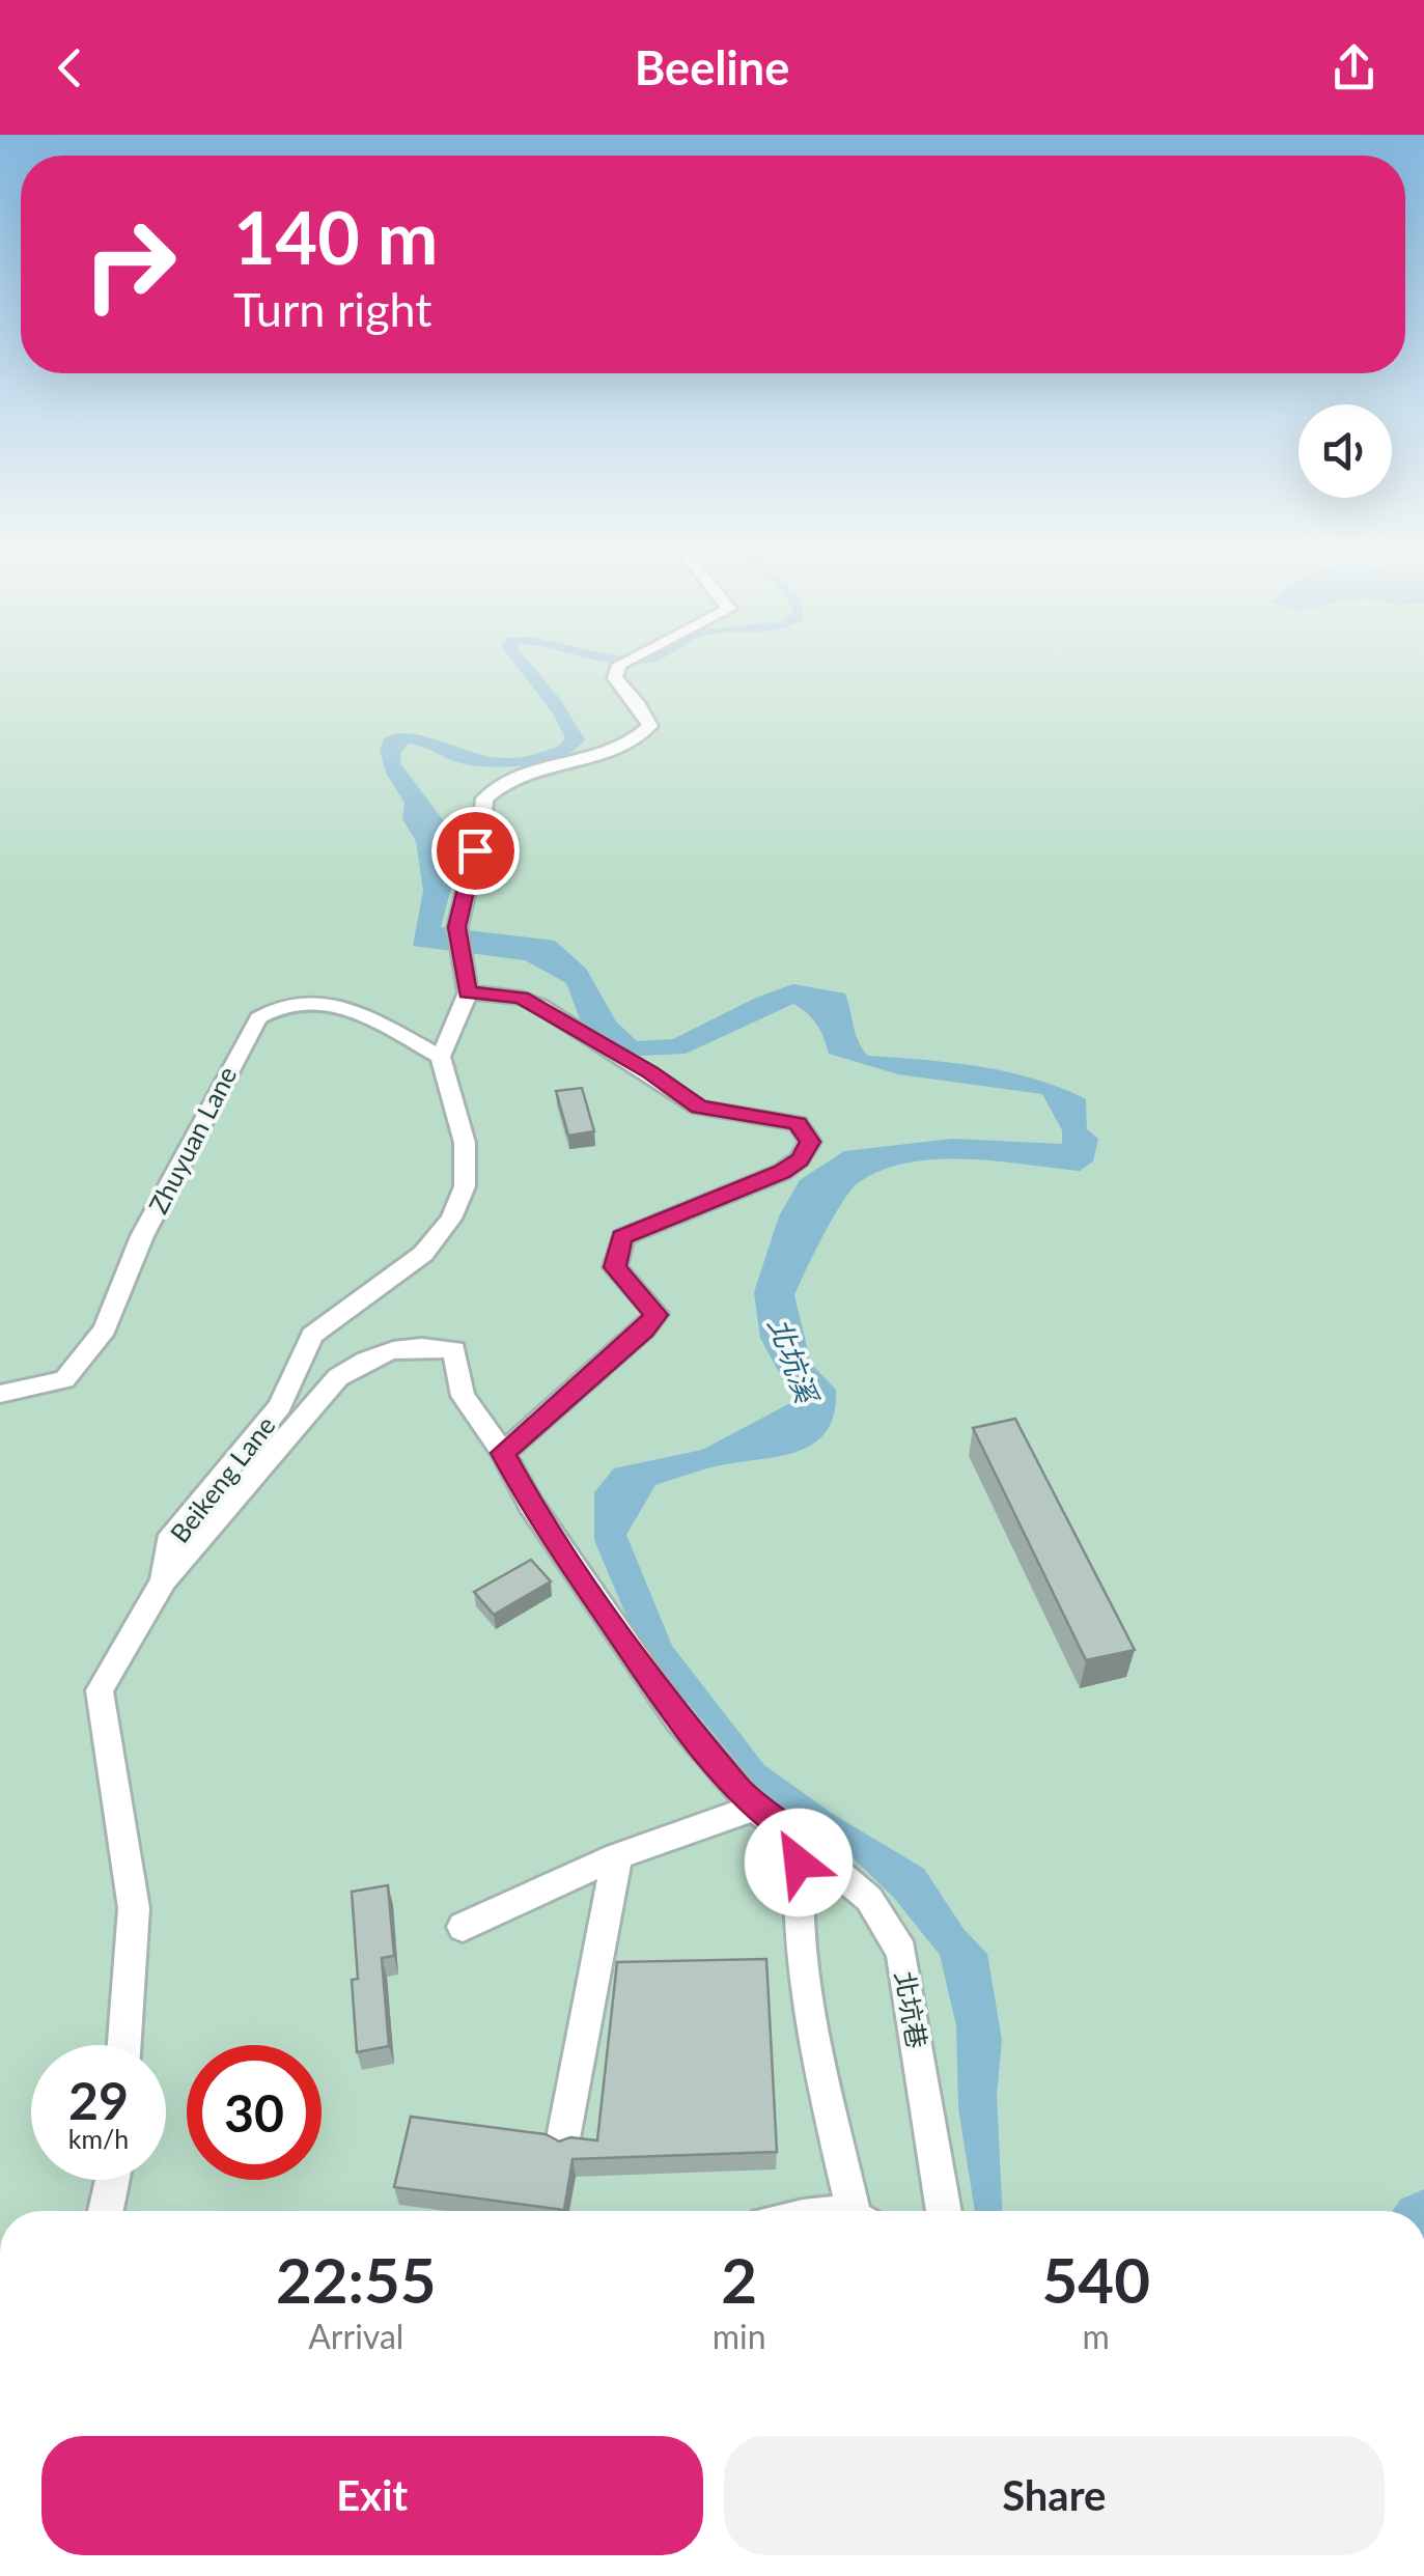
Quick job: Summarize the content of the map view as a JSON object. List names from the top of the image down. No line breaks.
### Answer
{"streets":{"street":["Zhuyuan Lane","Beikeng Lane","北坑巷"]},"crossings":[["Zhuyuan Lane","Beikeng Lane"],["Beikeng Lane","北坑巷"]],"water":["北坑溪"],"page":{"header":"Beeline","turn":["140 m","Turn right"],"speed":"29 km/h","limit":"30","eta":["22:55","Arrival","2","min","540","m"],"buttons":["Exit","Share"]}}
